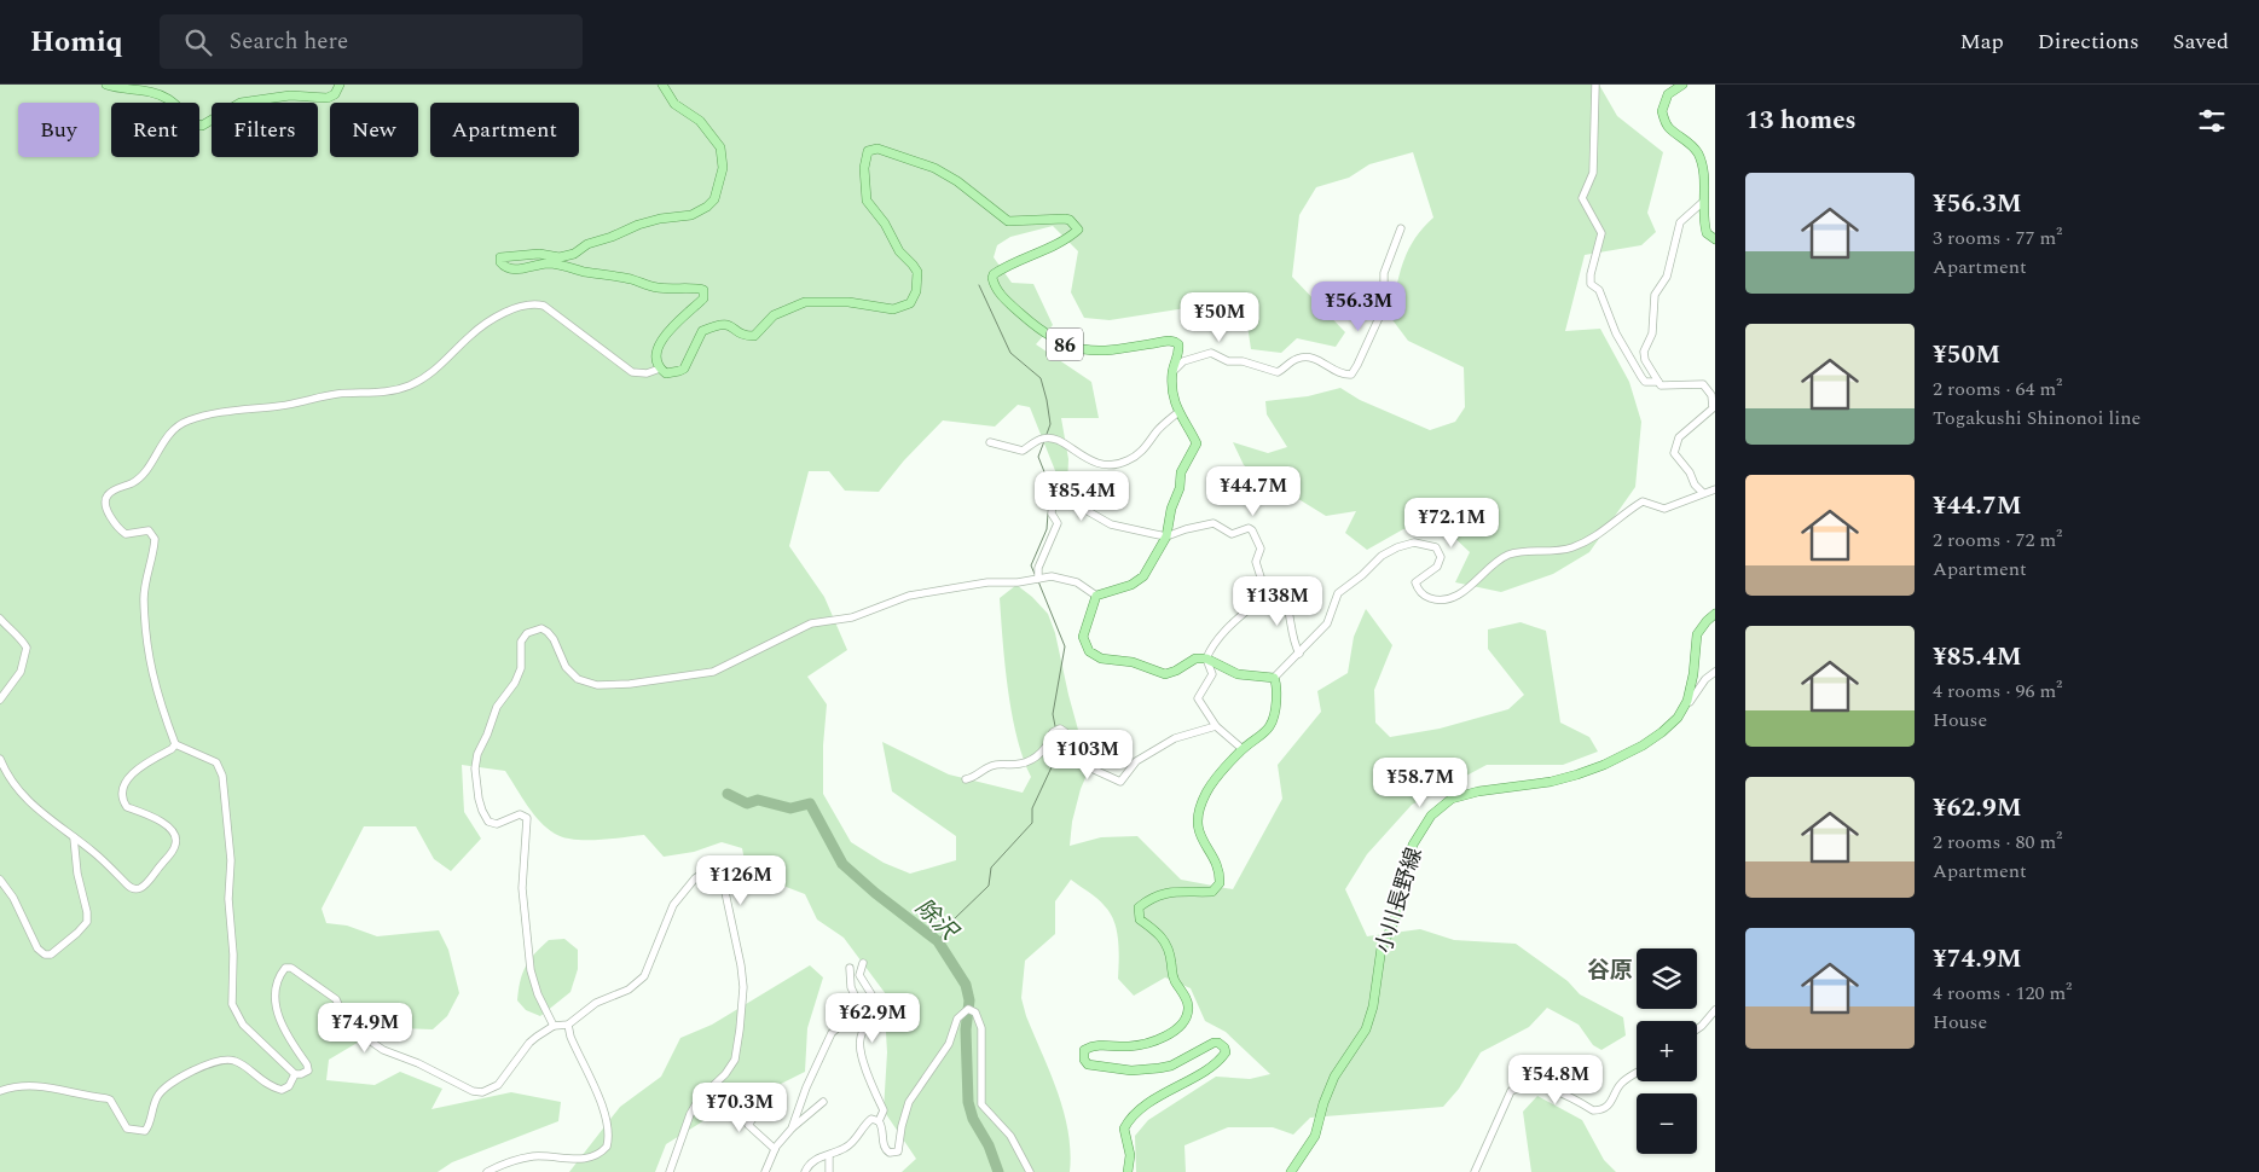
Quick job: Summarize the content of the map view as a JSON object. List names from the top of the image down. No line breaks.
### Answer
{"streets":{"main road":["86","小川長野線"]},"districts":["谷原"],"water":["除沢"],"page":{"header":"Homiq","search":"Search here","nav":["Map","Directions","Saved"],"heading":"13 homes","chip":["Buy","Rent","Filters","New","Apartment"],"list":[{"name":"¥56.3M","note":"3 rooms · 77 m² · Apartment"},{"name":"¥50M","note":"2 rooms · 64 m² · Togakushi Shinonoi line"},{"name":"¥44.7M","note":"2 rooms · 72 m² · Apartment"},{"name":"¥85.4M","note":"4 rooms · 96 m² · House"},{"name":"¥62.9M","note":"2 rooms · 80 m² · Apartment"},{"name":"¥74.9M","note":"4 rooms · 120 m² · House"}],"price":["¥56.3M","¥50M","¥44.7M","¥85.4M","¥72.1M","¥138M","¥103M","¥58.7M","¥126M","¥62.9M","¥74.9M","¥54.8M","¥70.3M"],"map_buttons":["+","−"]}}
